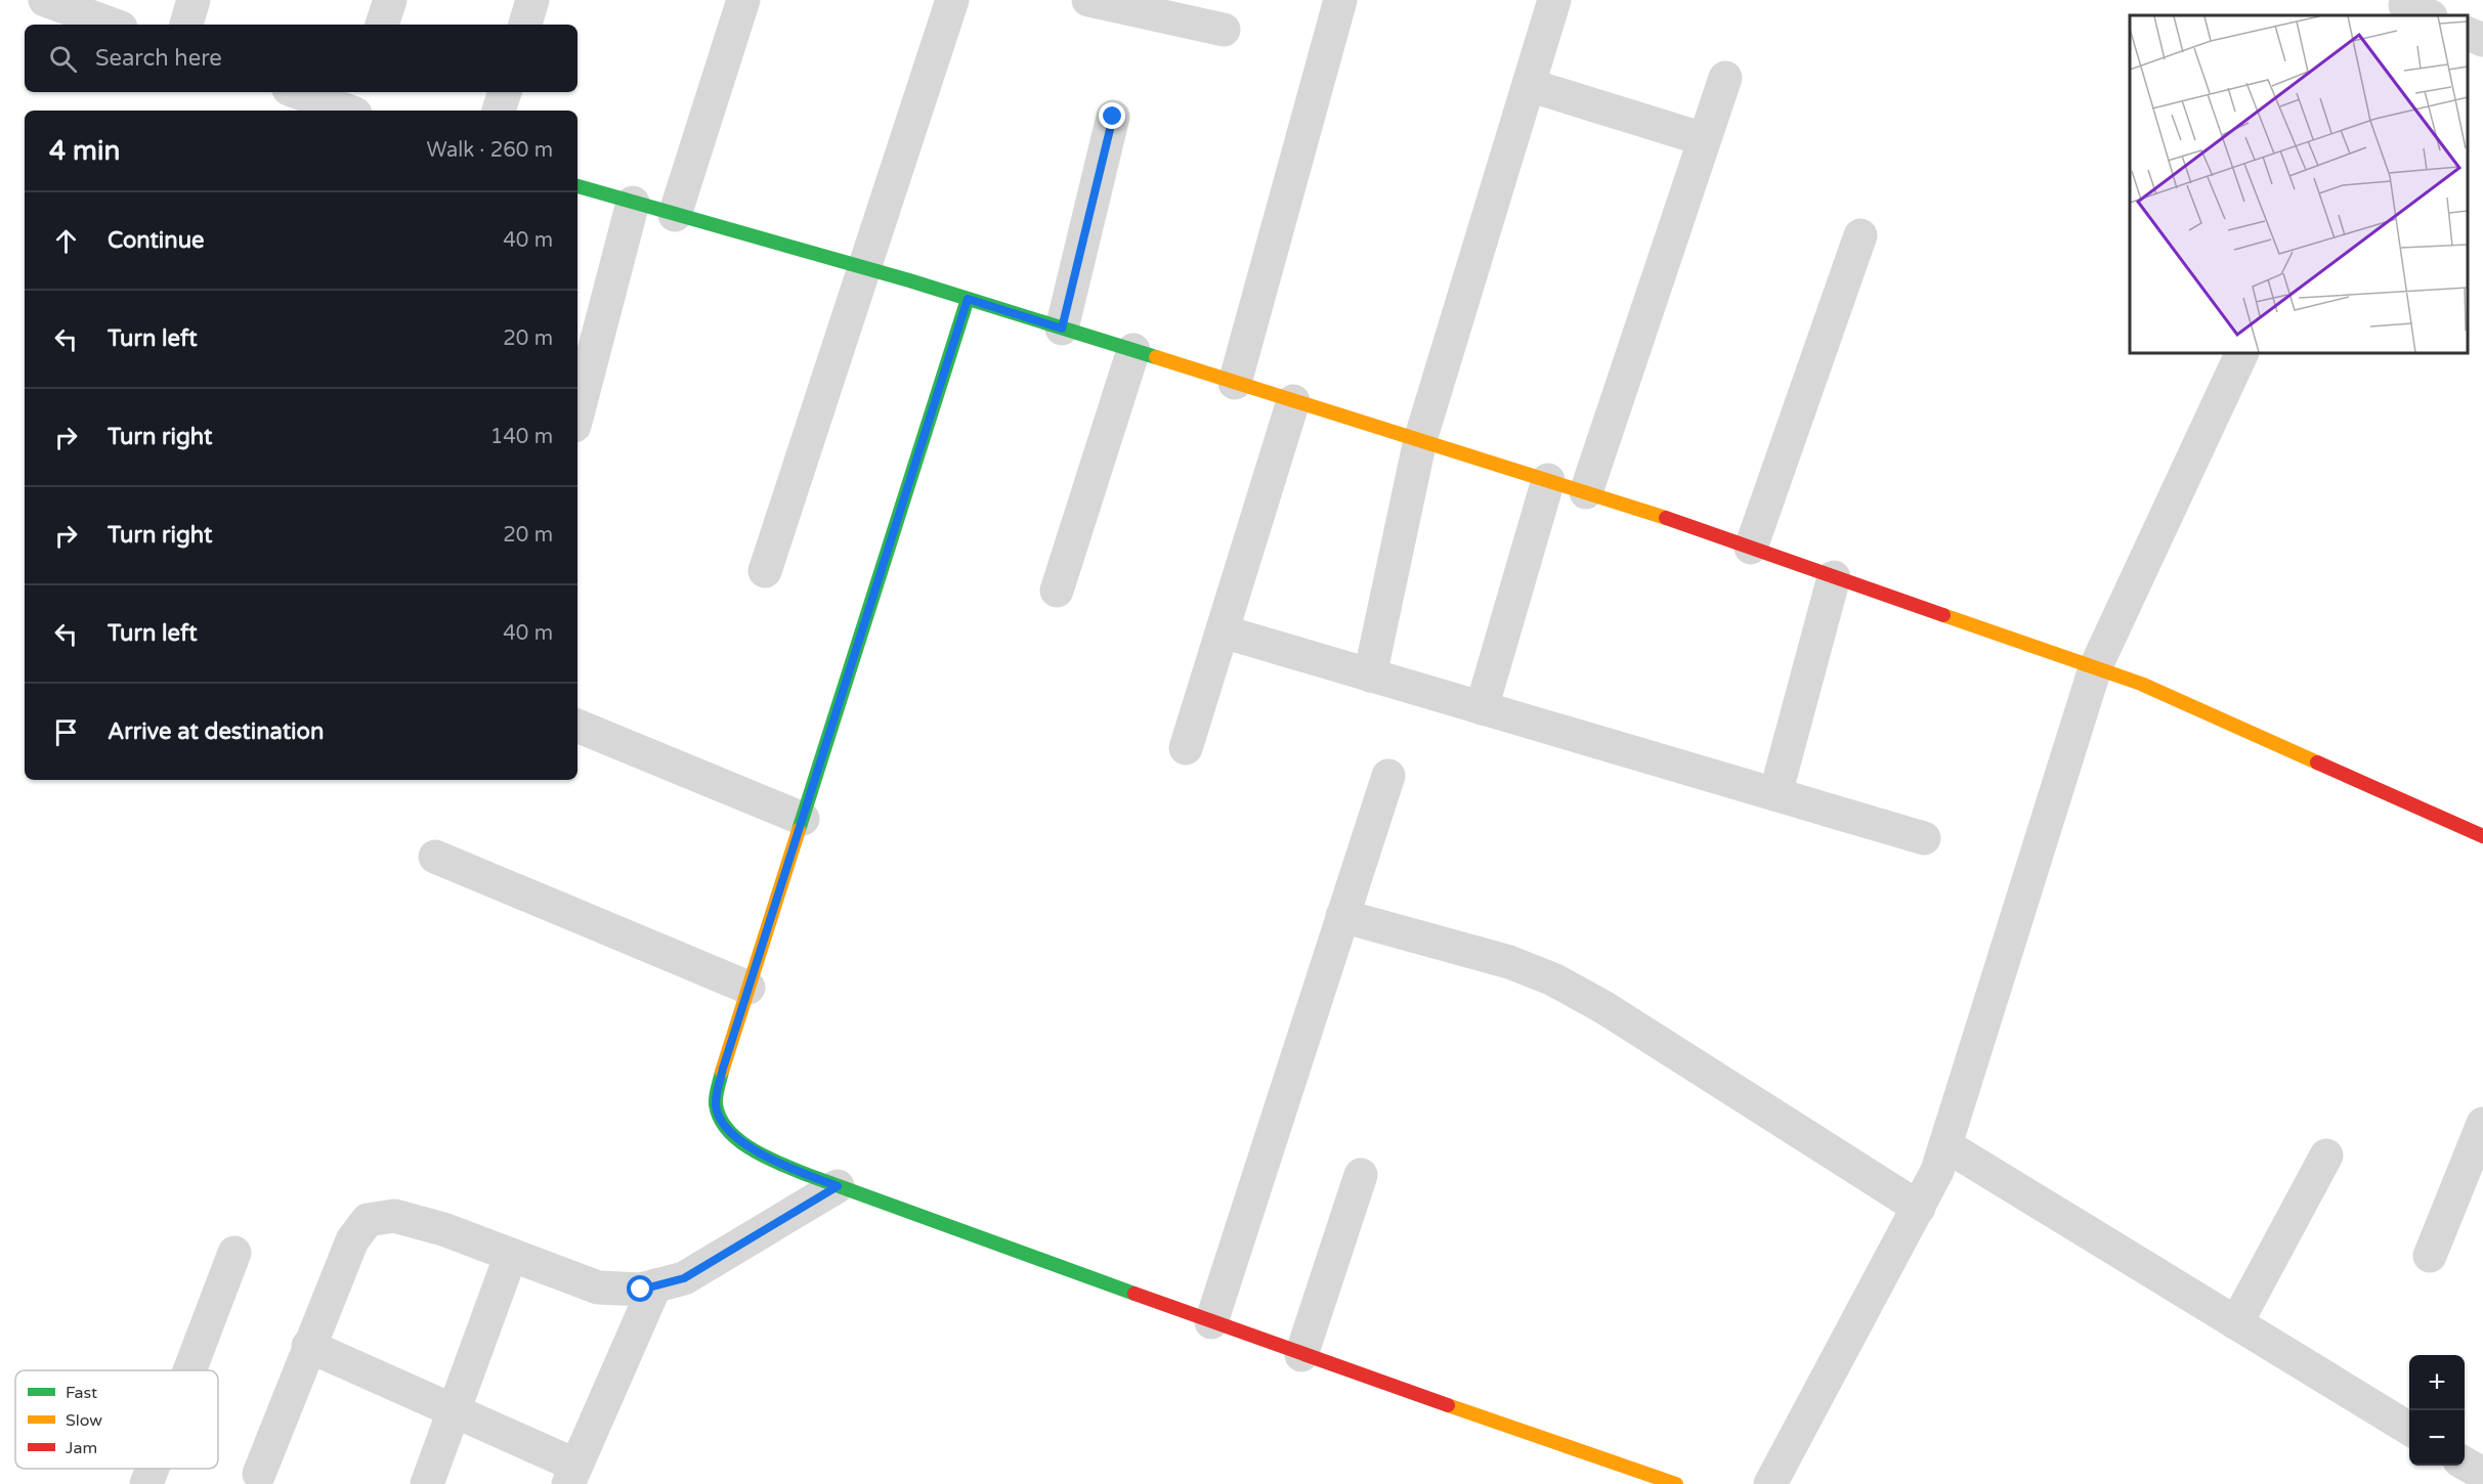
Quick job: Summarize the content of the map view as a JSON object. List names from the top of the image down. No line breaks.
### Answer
{"legend":["Fast","Slow","Jam"],"page":{"search":"Search here","heading":["4 min","Walk · 260 m"],"list":[["Continue","40 m"],["Turn left","20 m"],["Turn right","140 m"],["Turn right","20 m"],["Turn left","40 m"],"Arrive at destination"],"map_buttons":["+","−"]}}
